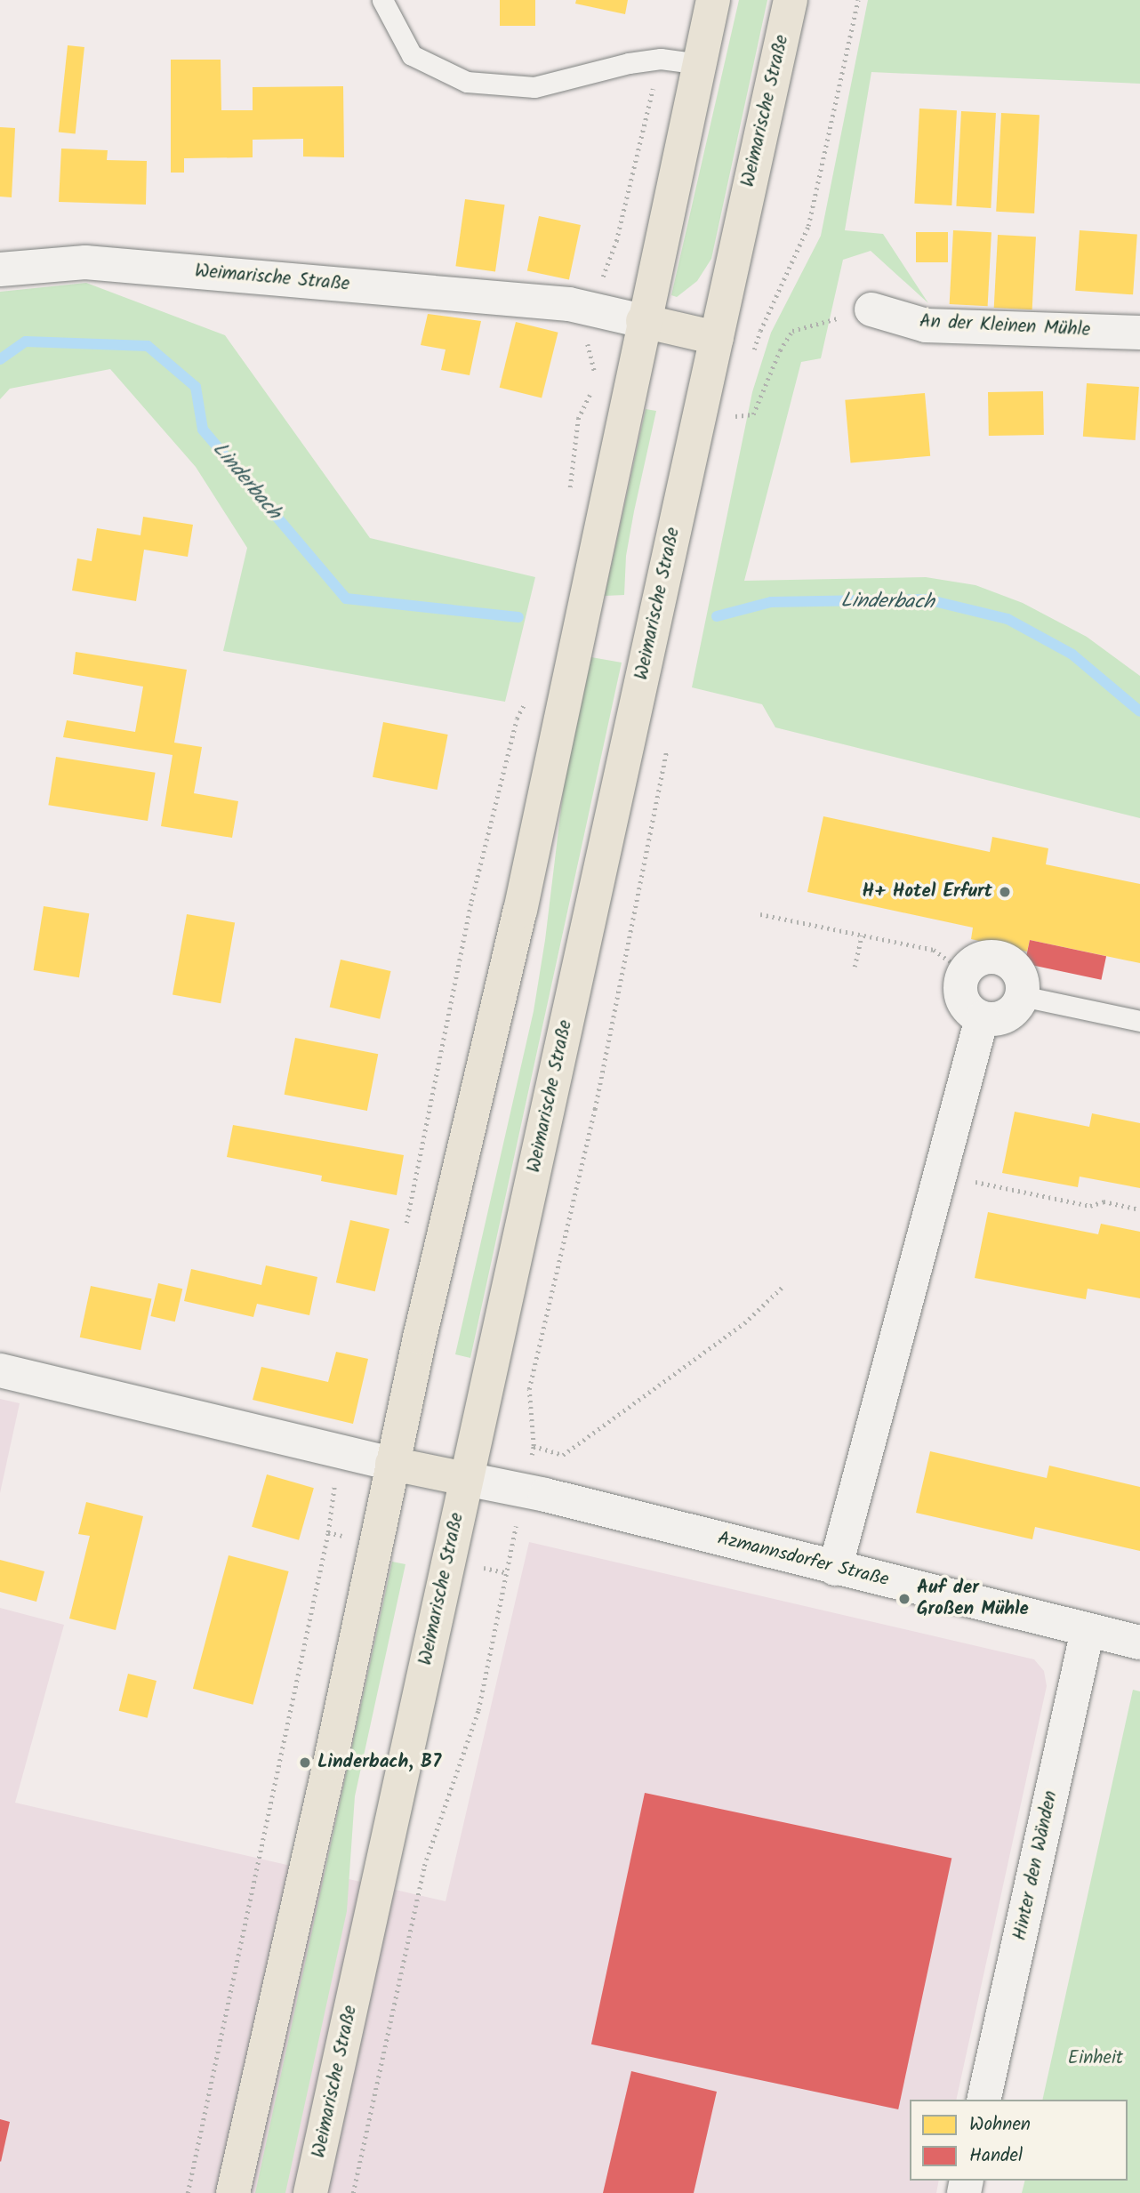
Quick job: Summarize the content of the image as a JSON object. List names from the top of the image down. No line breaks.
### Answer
{"streets":{"main road":["Weimarische Straße"],"street":["An der Kleinen Mühle","Azmannsdorfer Straße","Hinter den Wänden"]},"crossings":[["Weimarische Straße","Azmannsdorfer Straße"],["Azmannsdorfer Straße","Hinter den Wänden"]],"water":["Linderbach"],"parks":["Einheit"],"places":["H+ Hotel Erfurt","Auf der Großen Mühle","Linderbach, B7"],"legend":["Wohnen","Handel"]}
